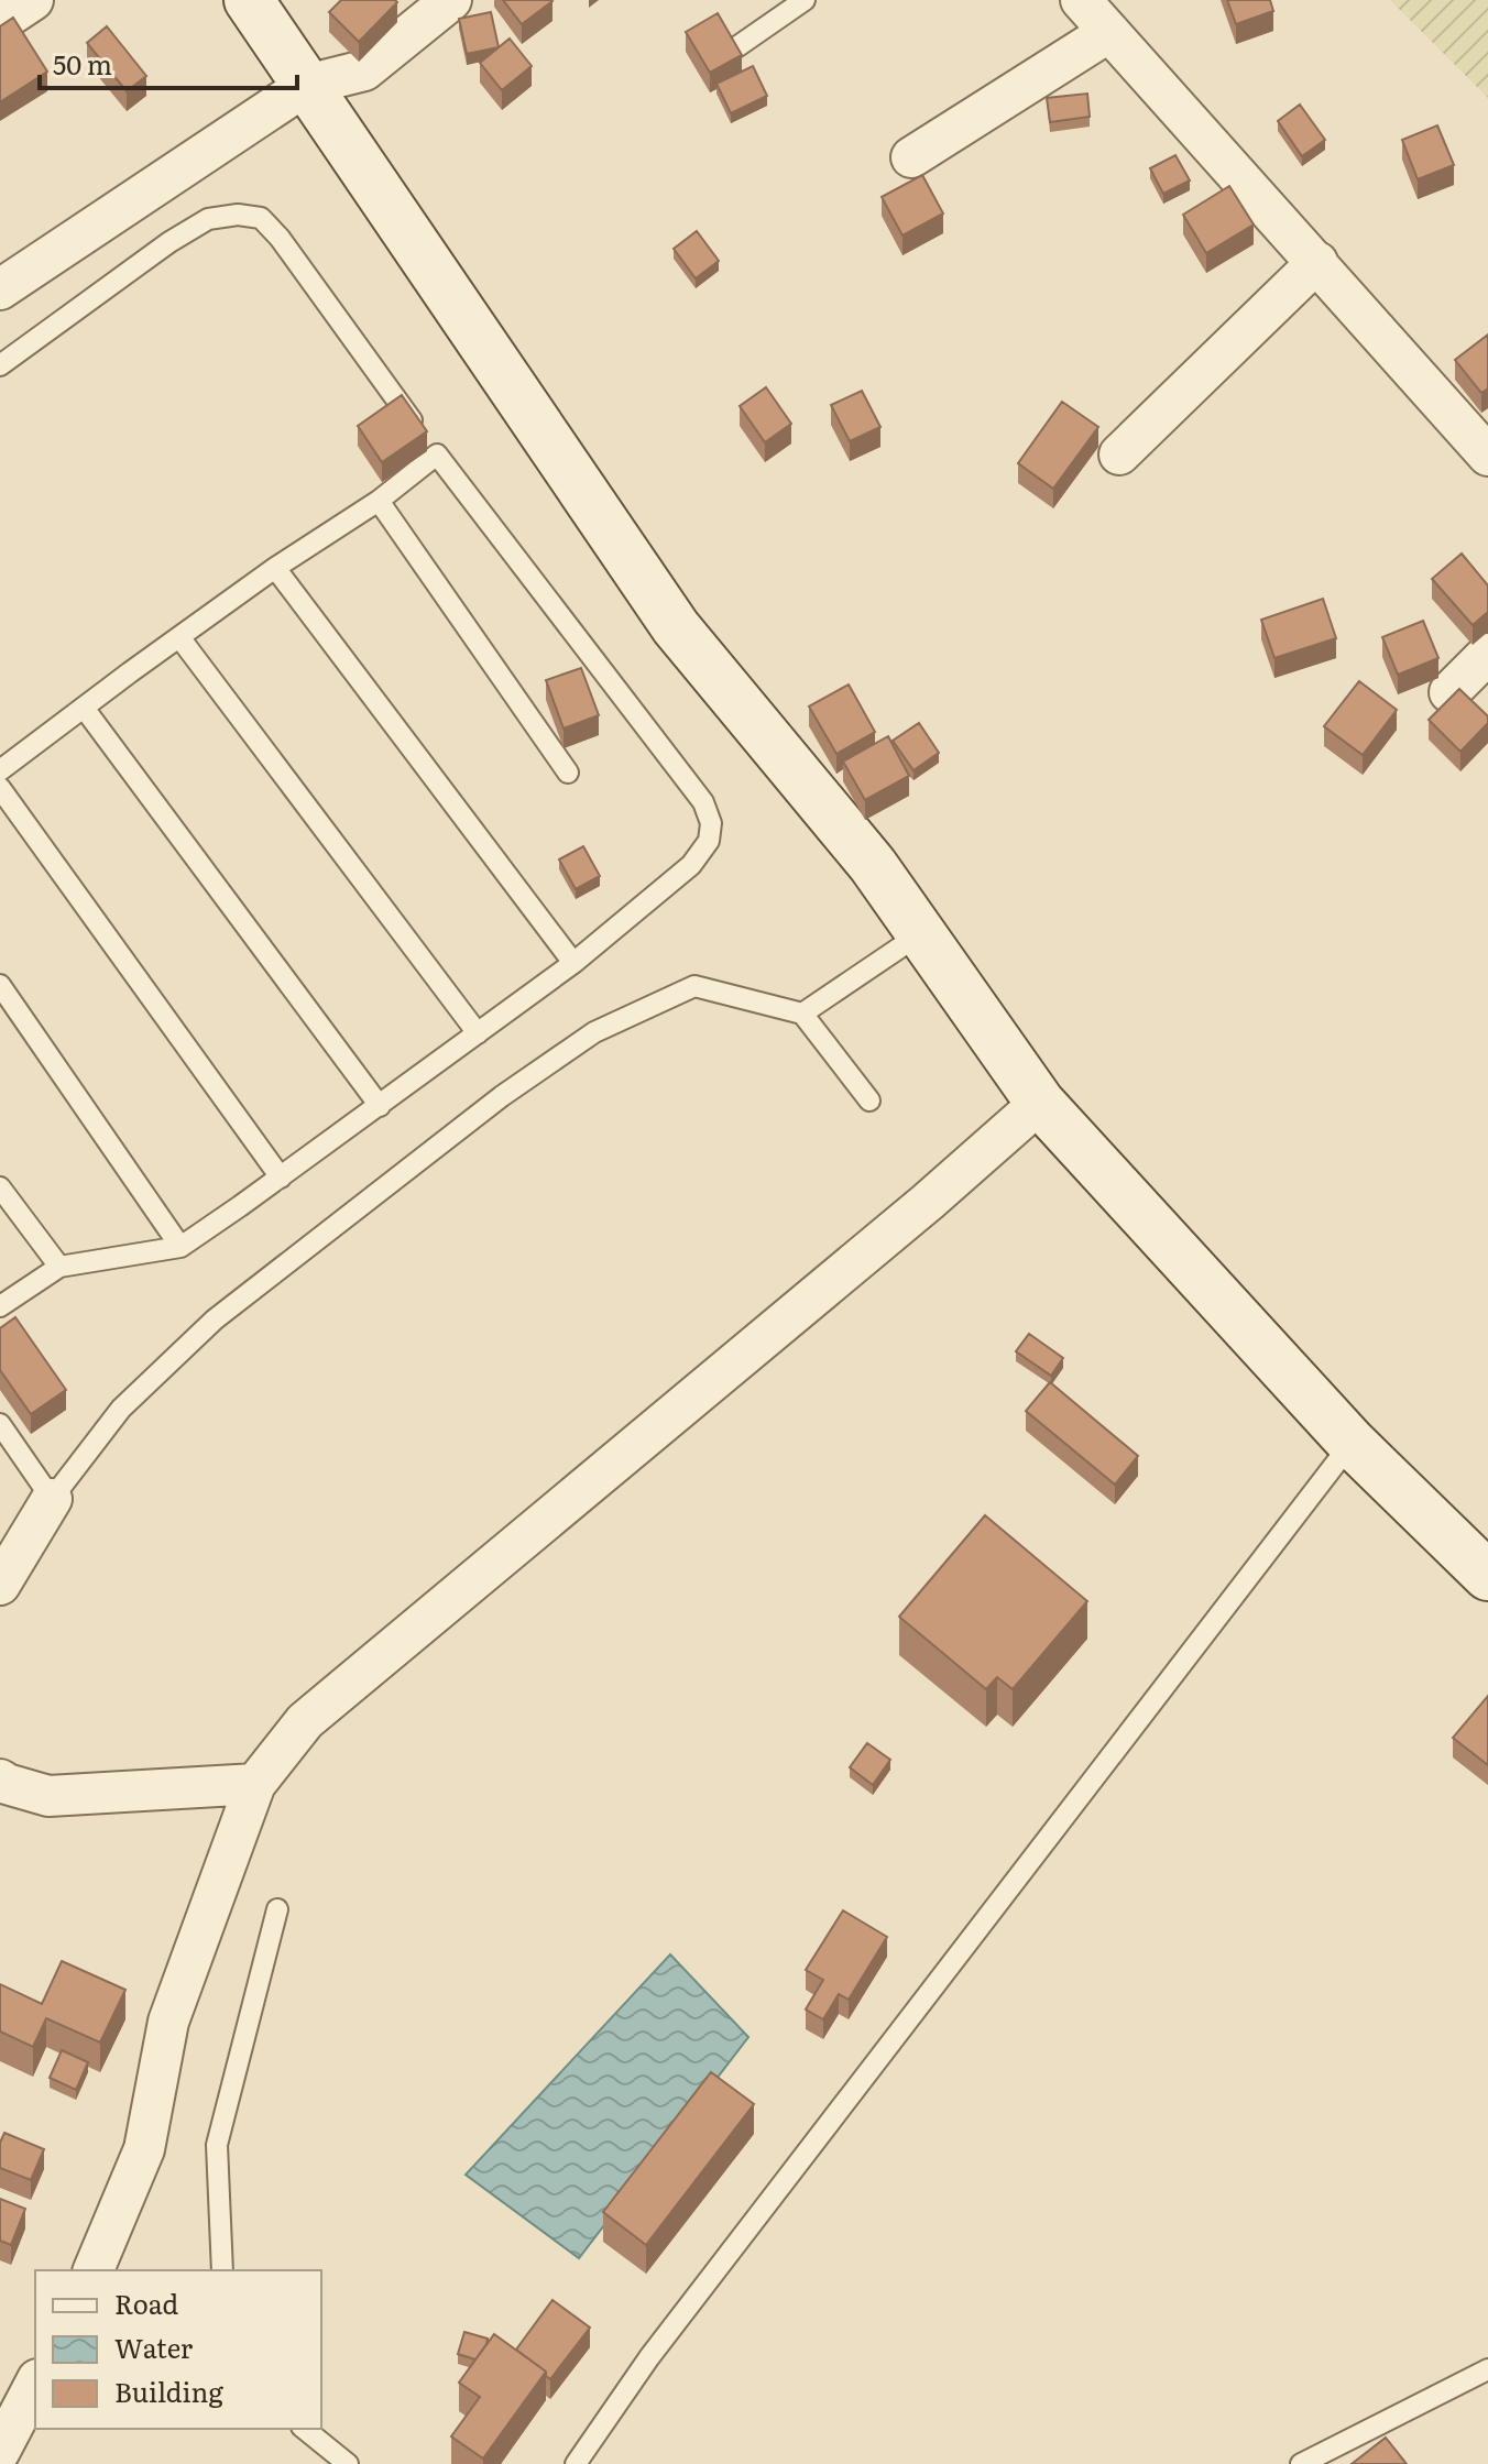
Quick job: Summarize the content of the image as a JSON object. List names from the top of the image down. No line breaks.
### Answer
{"legend":["Road","Water","Building"],"scale_bar":"50 m"}
